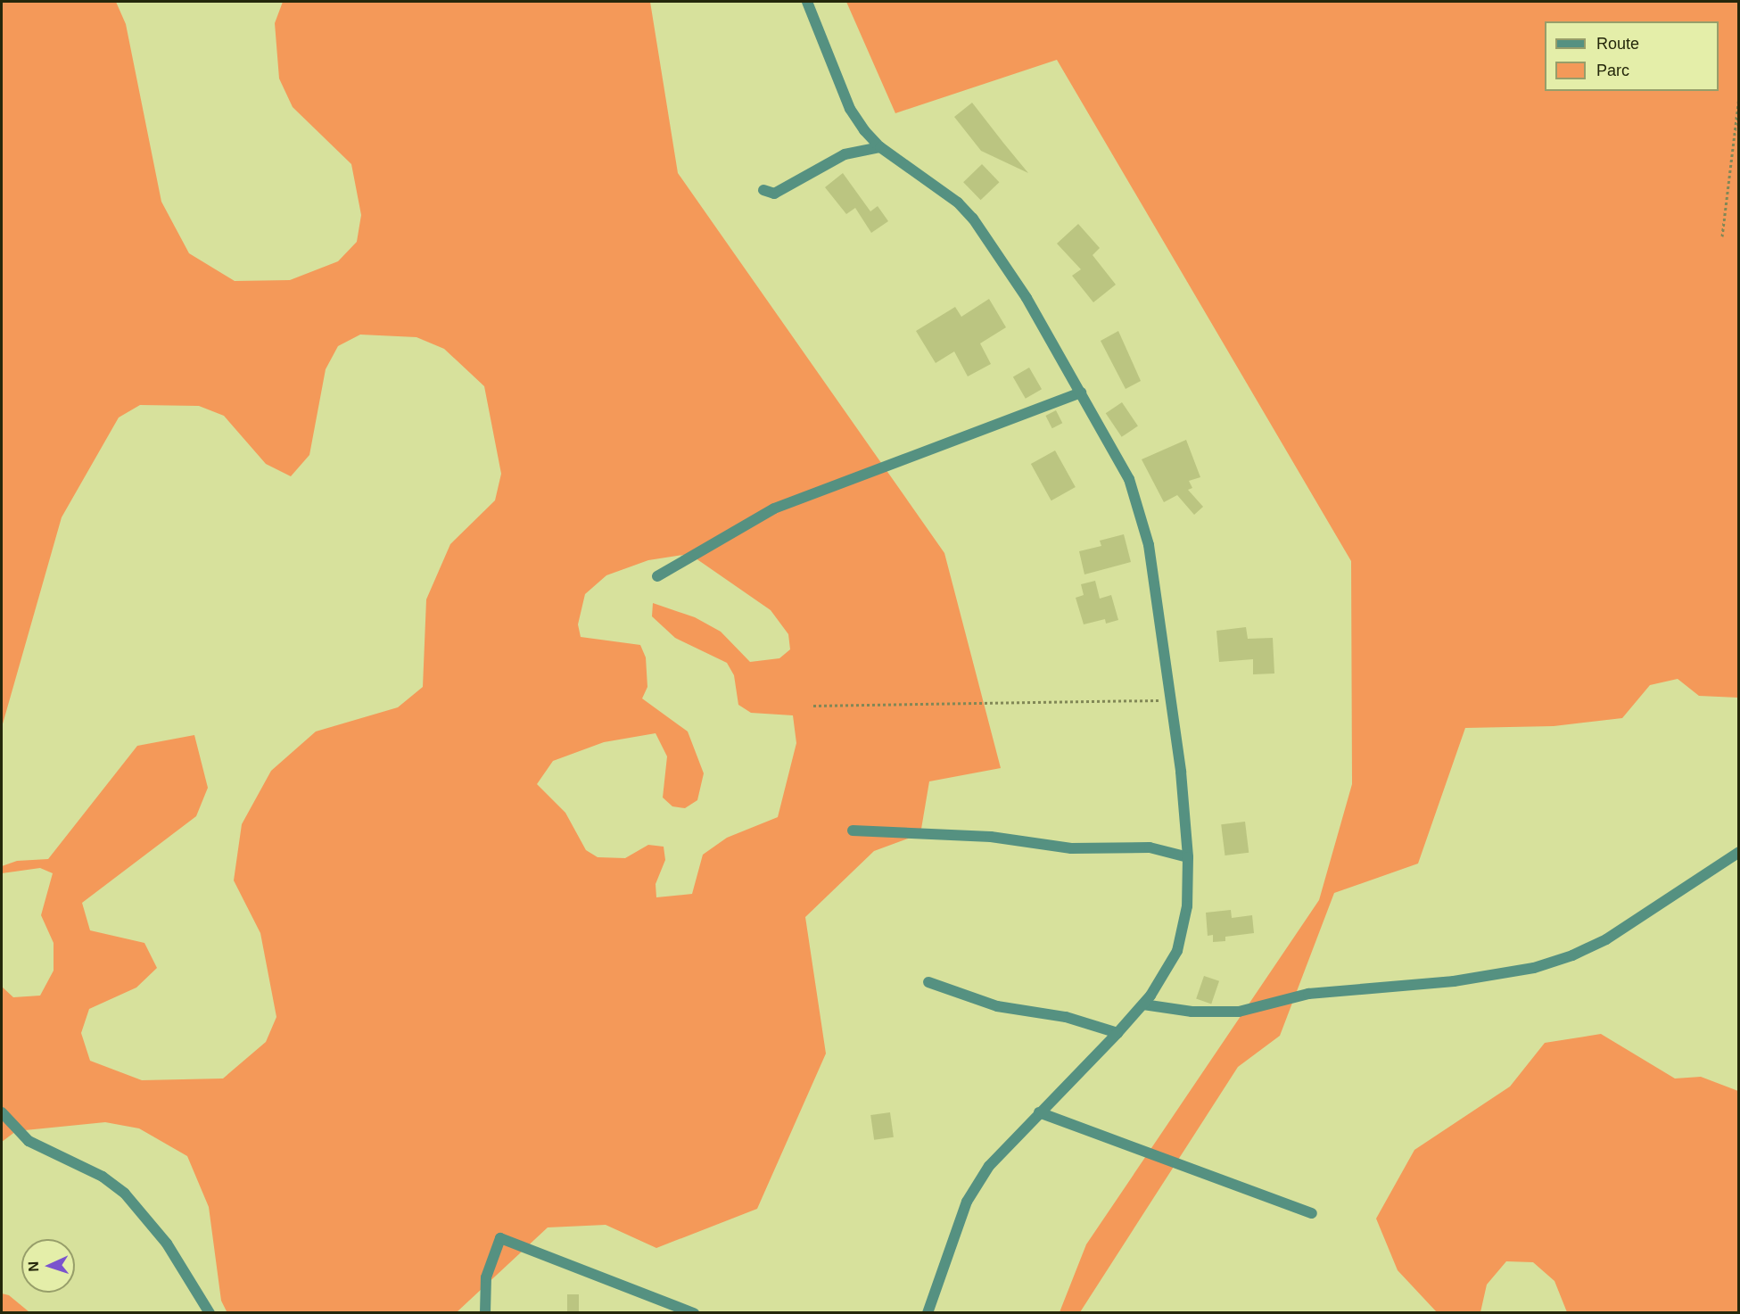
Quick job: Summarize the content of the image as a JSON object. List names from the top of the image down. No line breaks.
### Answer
{"legend":["Route","Parc"],"north":"left"}
